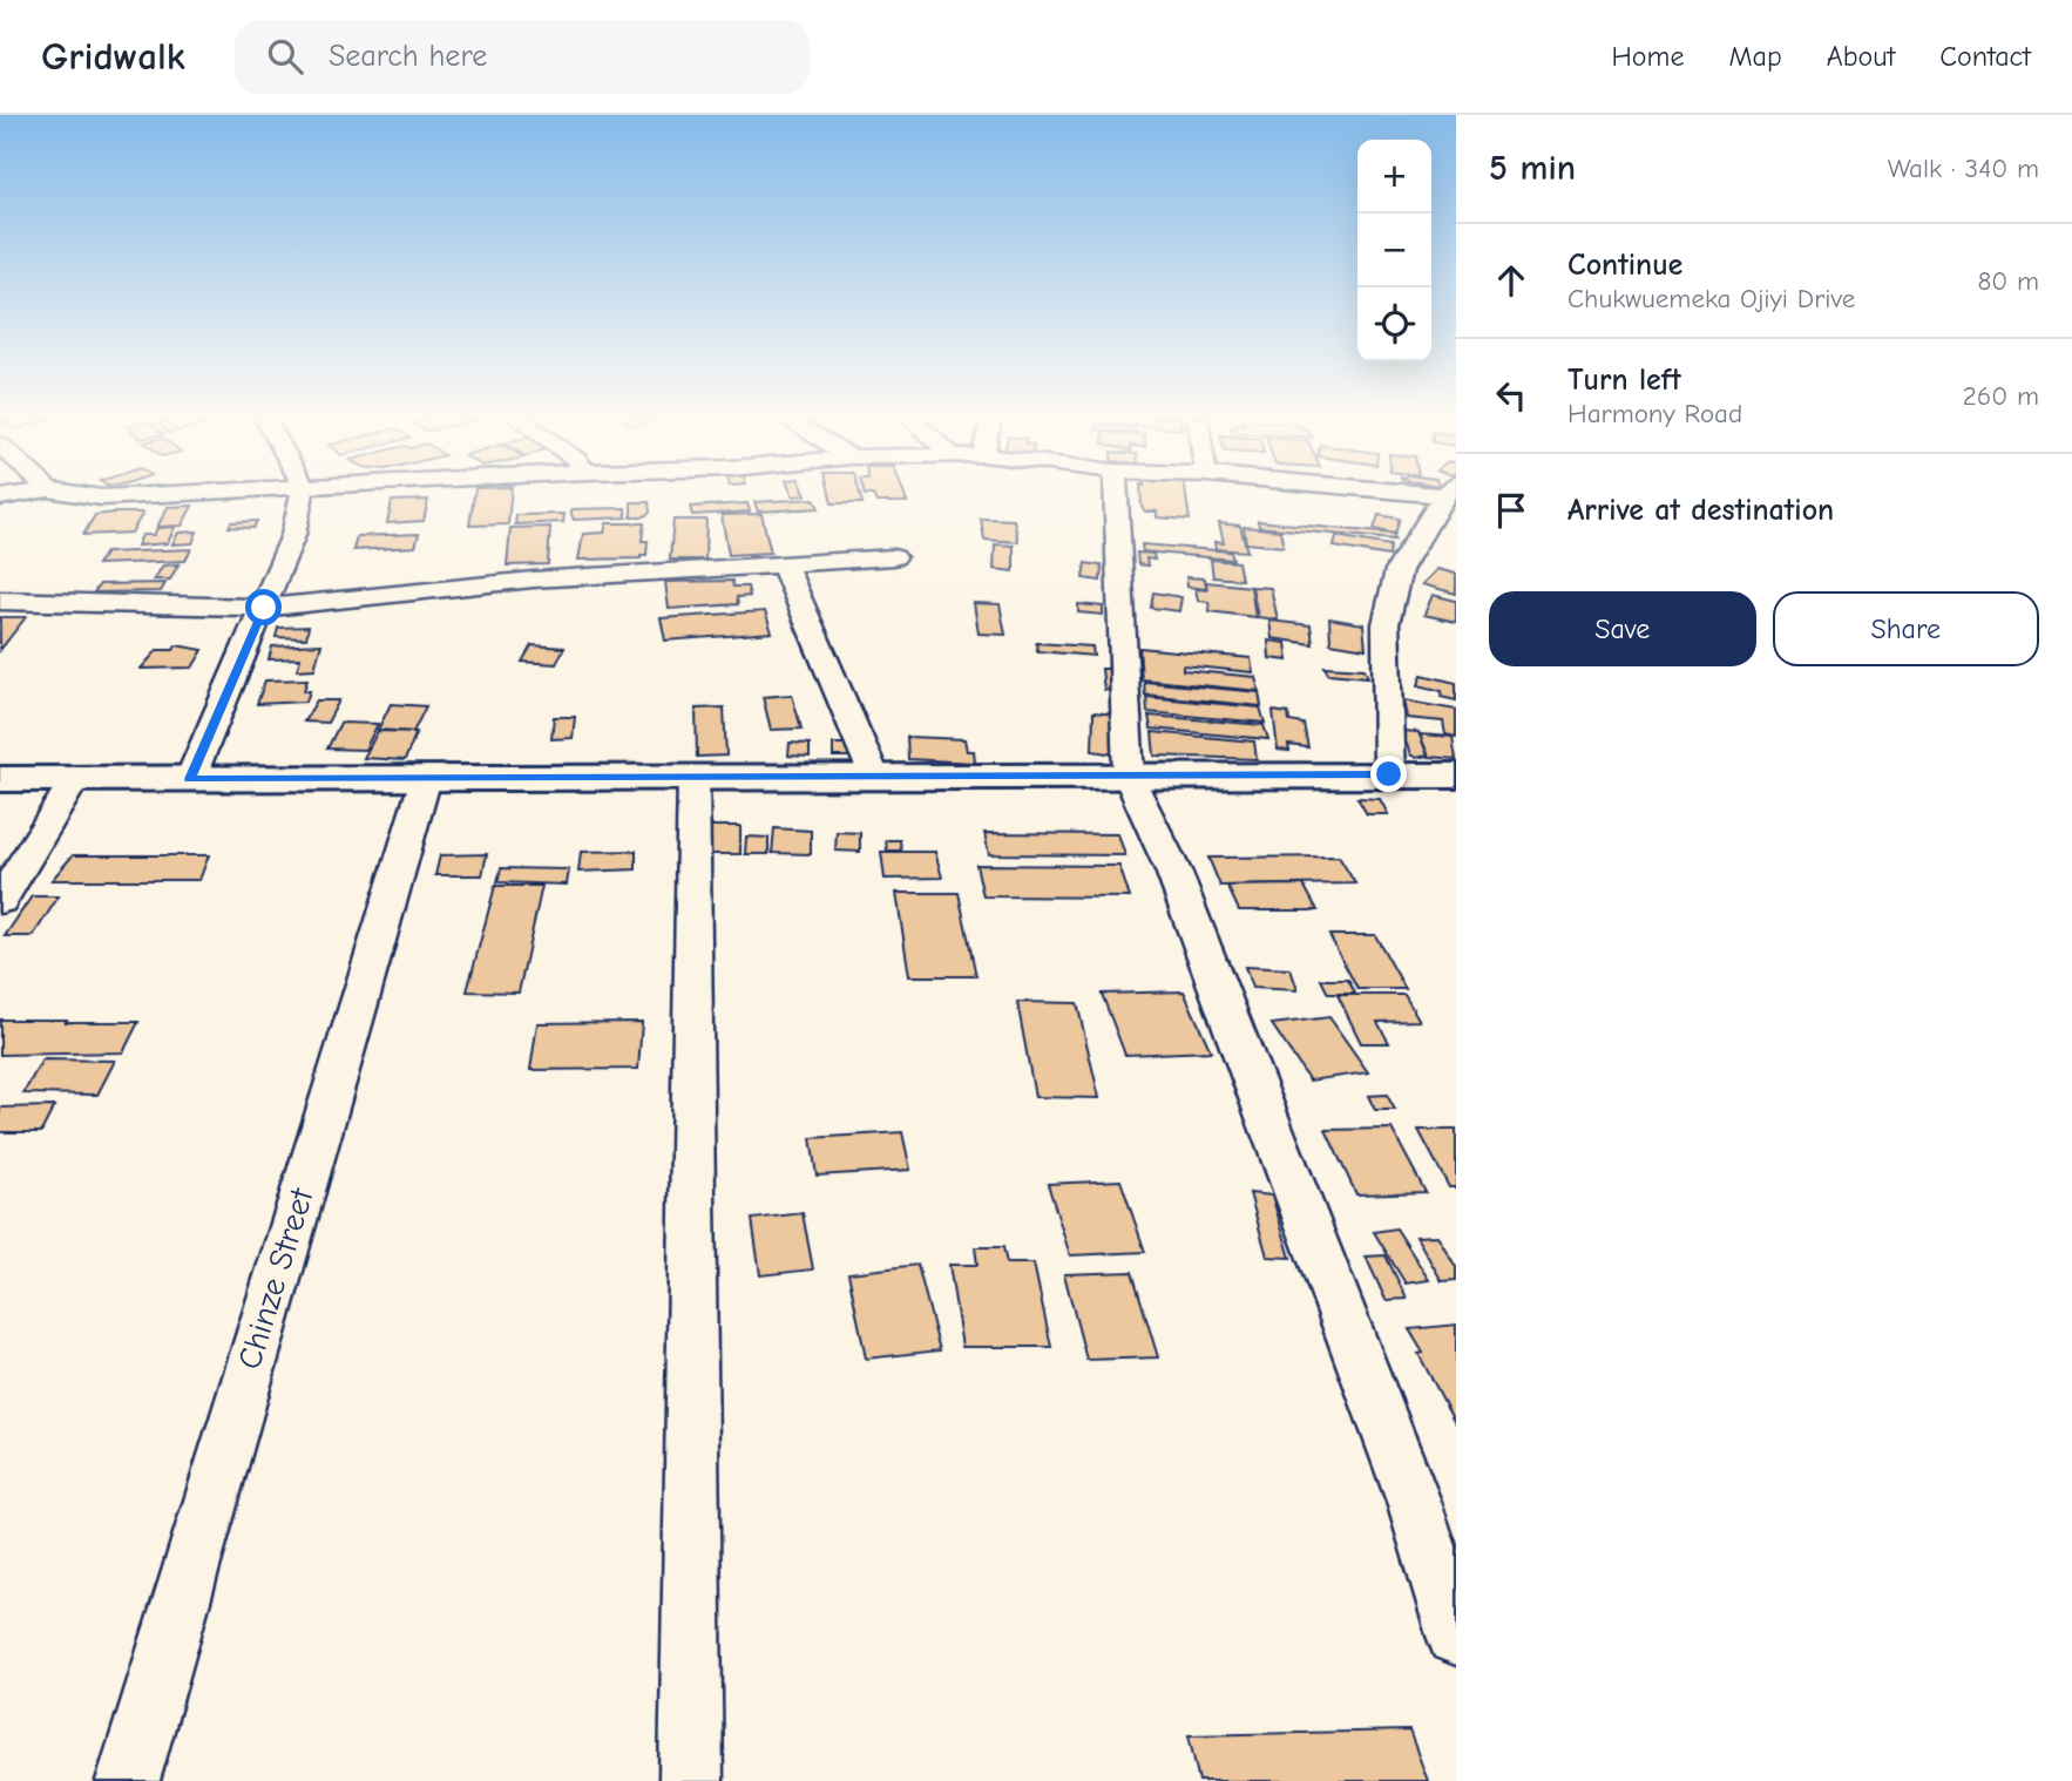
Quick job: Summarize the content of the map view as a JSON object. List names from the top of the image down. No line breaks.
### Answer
{"streets":{"street":["Chinze Street"]},"page":{"header":"Gridwalk","search":"Search here","nav":["Home","Map","About","Contact"],"heading":["5 min","Walk · 340 m"],"map_buttons":["+","−"],"list":[["Continue","Chukwuemeka Ojiyi Drive","80 m"],["Turn left","Harmony Road","260 m"],"Arrive at destination"],"buttons":["Save","Share"]}}
